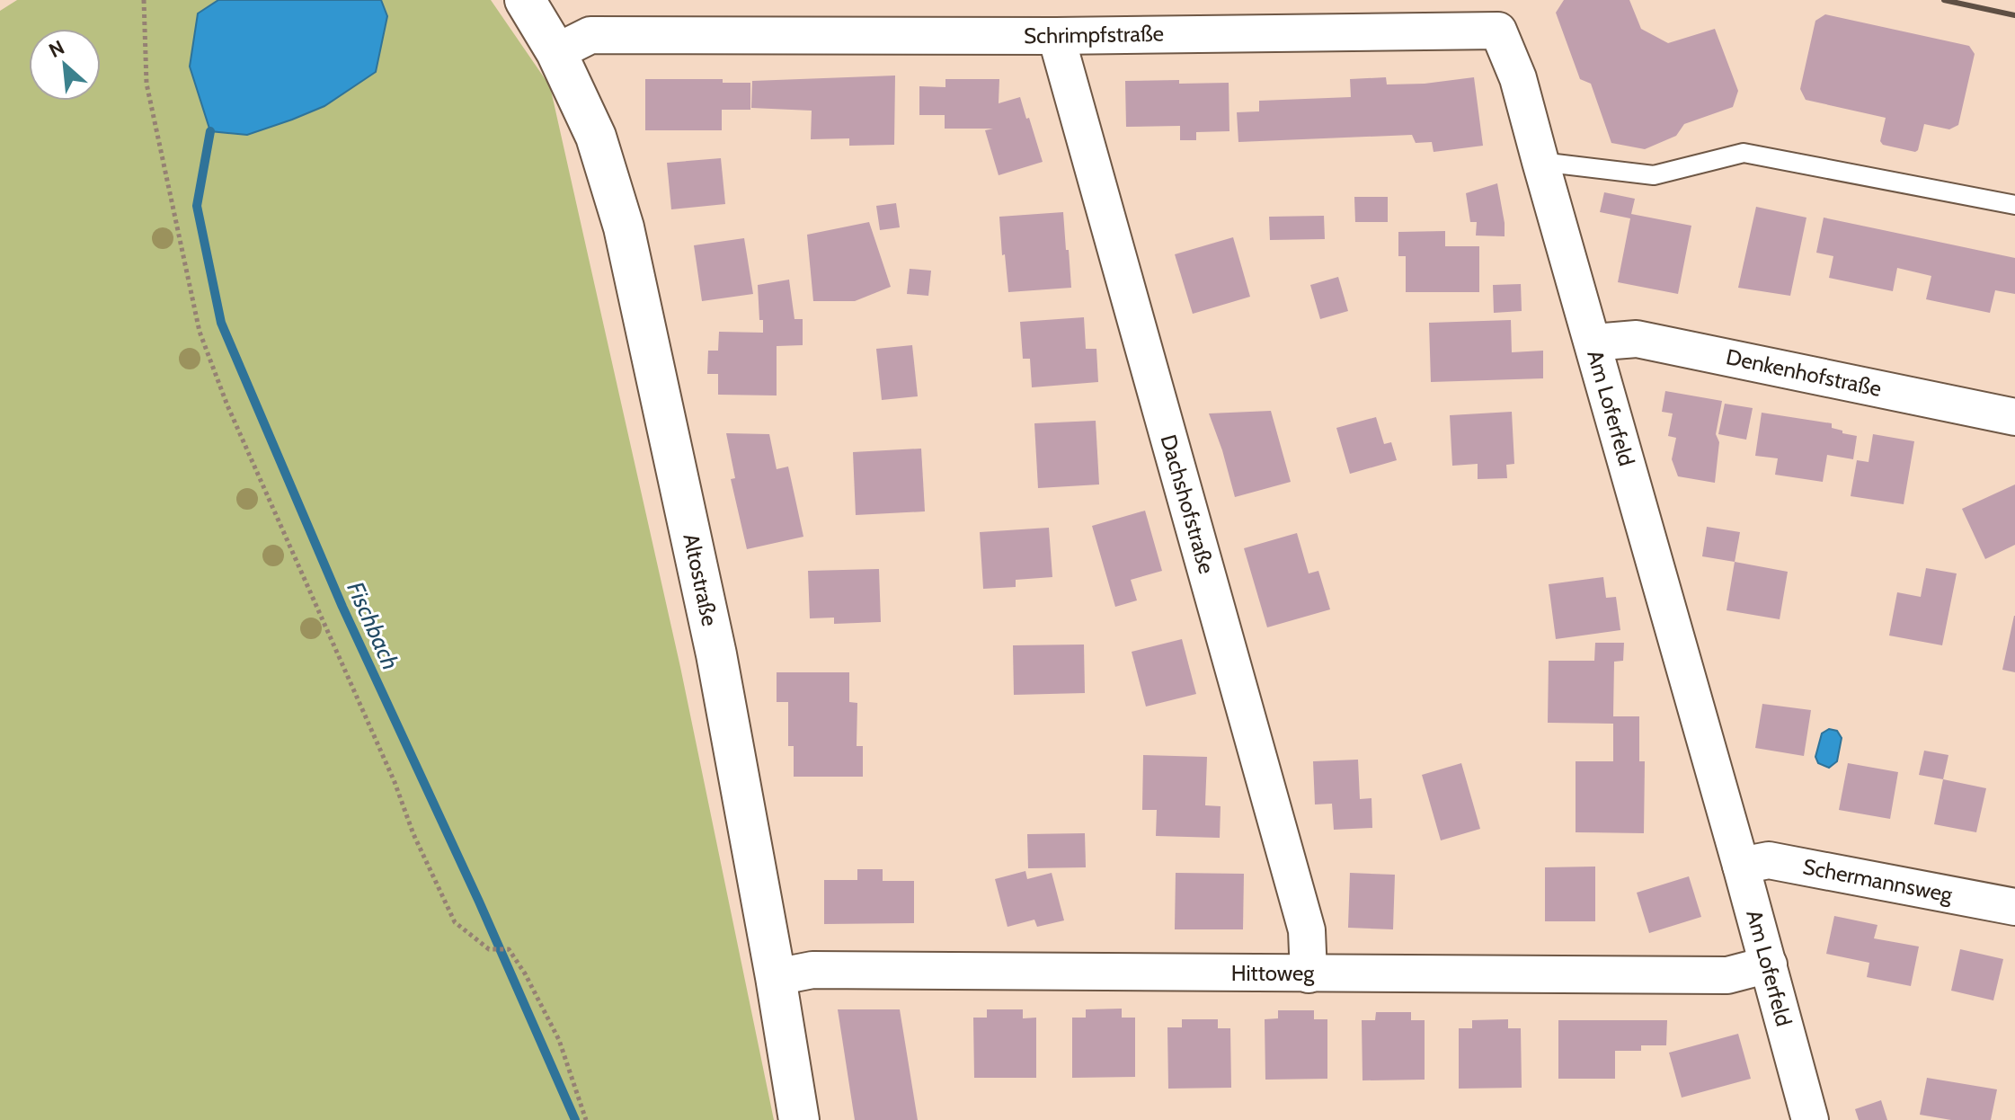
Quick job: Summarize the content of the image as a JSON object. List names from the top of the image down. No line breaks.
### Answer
{"streets":{"main road":["Altostraße"],"street":["Schrimpfstraße","Denkenhofstraße","Am Loferfeld","Dachshofstraße","Schermannsweg","Hittoweg"]},"crossings":[["Schrimpfstraße","Am Loferfeld"],["Schrimpfstraße","Dachshofstraße"],["Schrimpfstraße","Altostraße"],["Denkenhofstraße","Am Loferfeld"],["Am Loferfeld","Schermannsweg"],["Am Loferfeld","Hittoweg"],["Dachshofstraße","Hittoweg"],["Altostraße","Hittoweg"]],"water":["Fischbach"],"north":"top left"}
